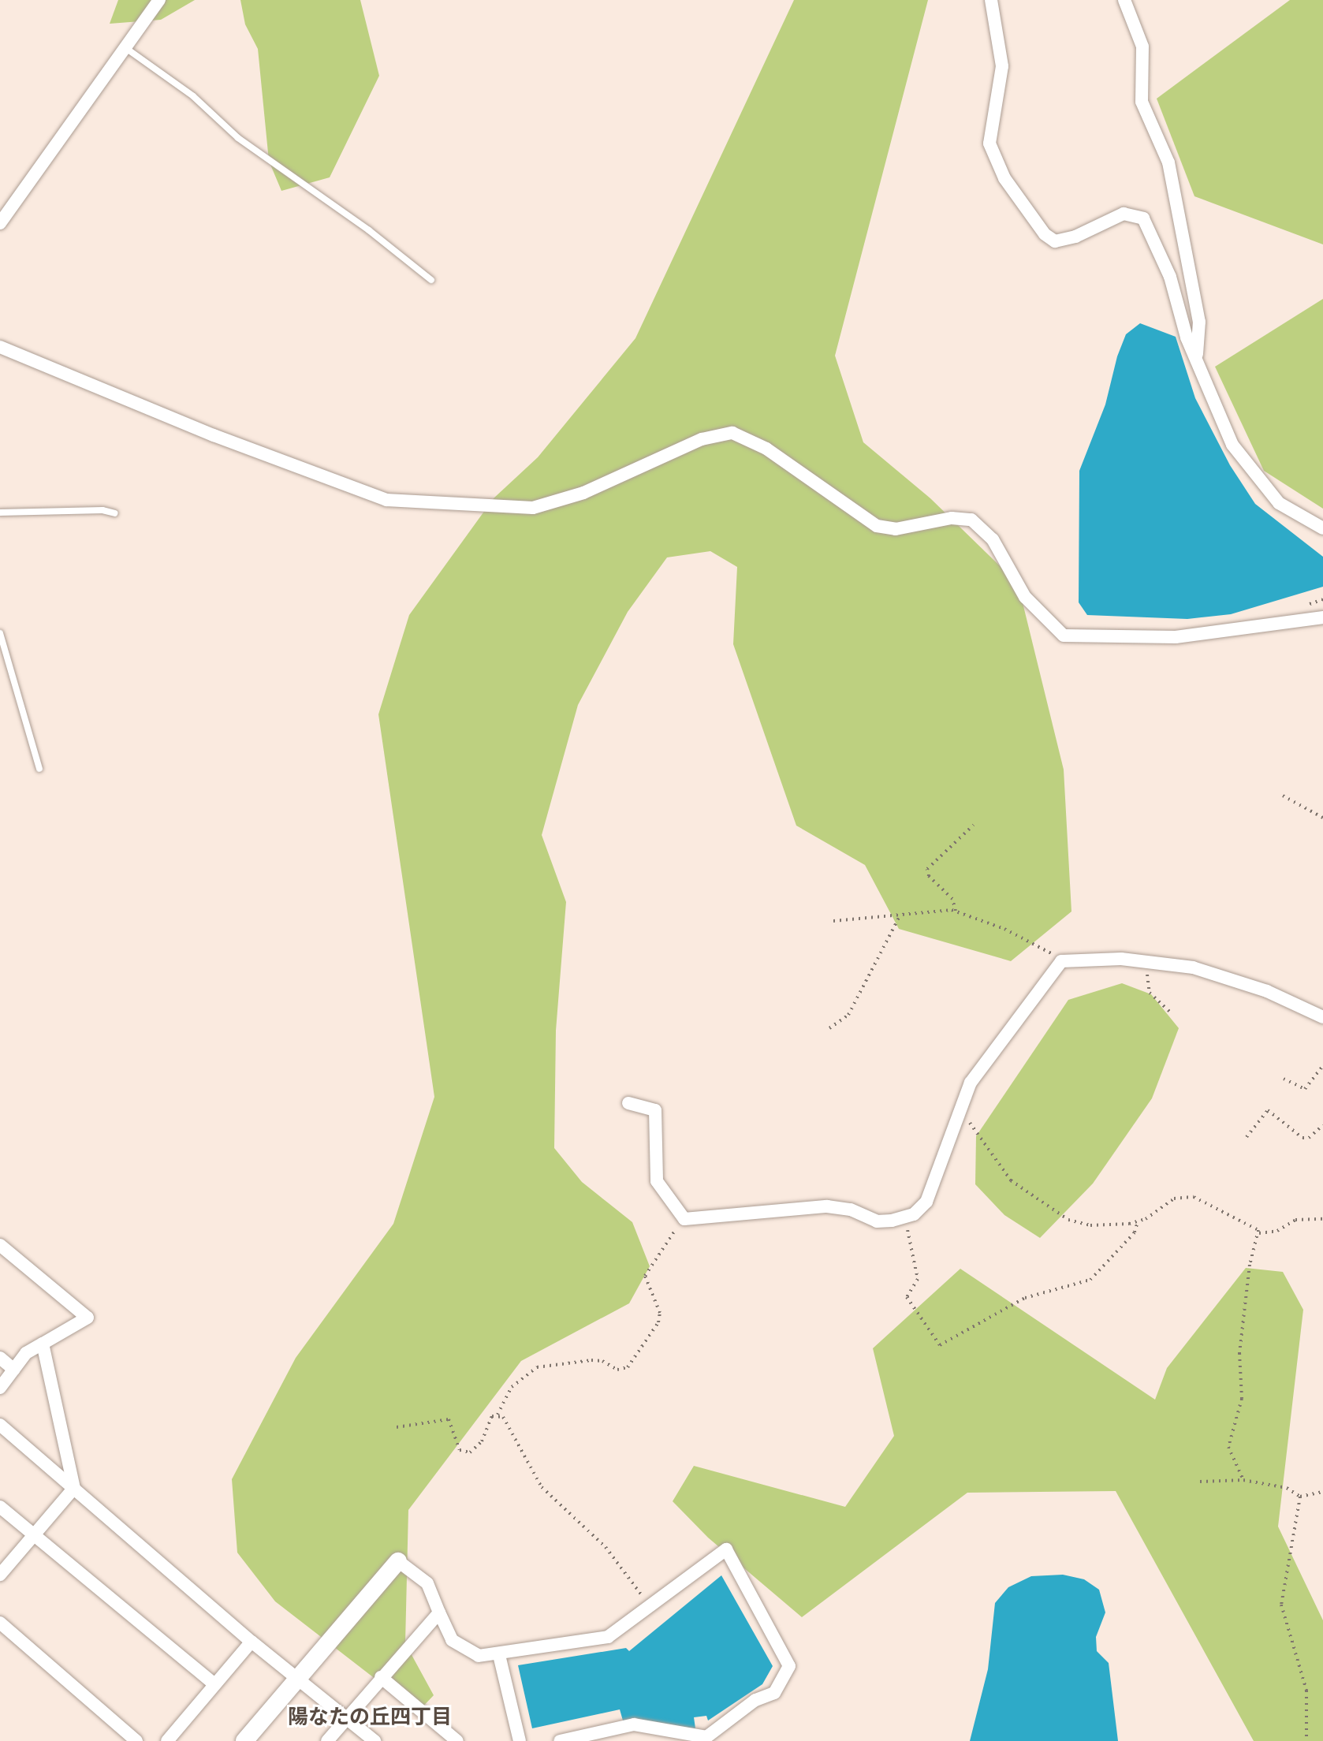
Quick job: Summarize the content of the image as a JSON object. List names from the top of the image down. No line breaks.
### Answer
{"districts":["陽なたの丘四丁目"]}
